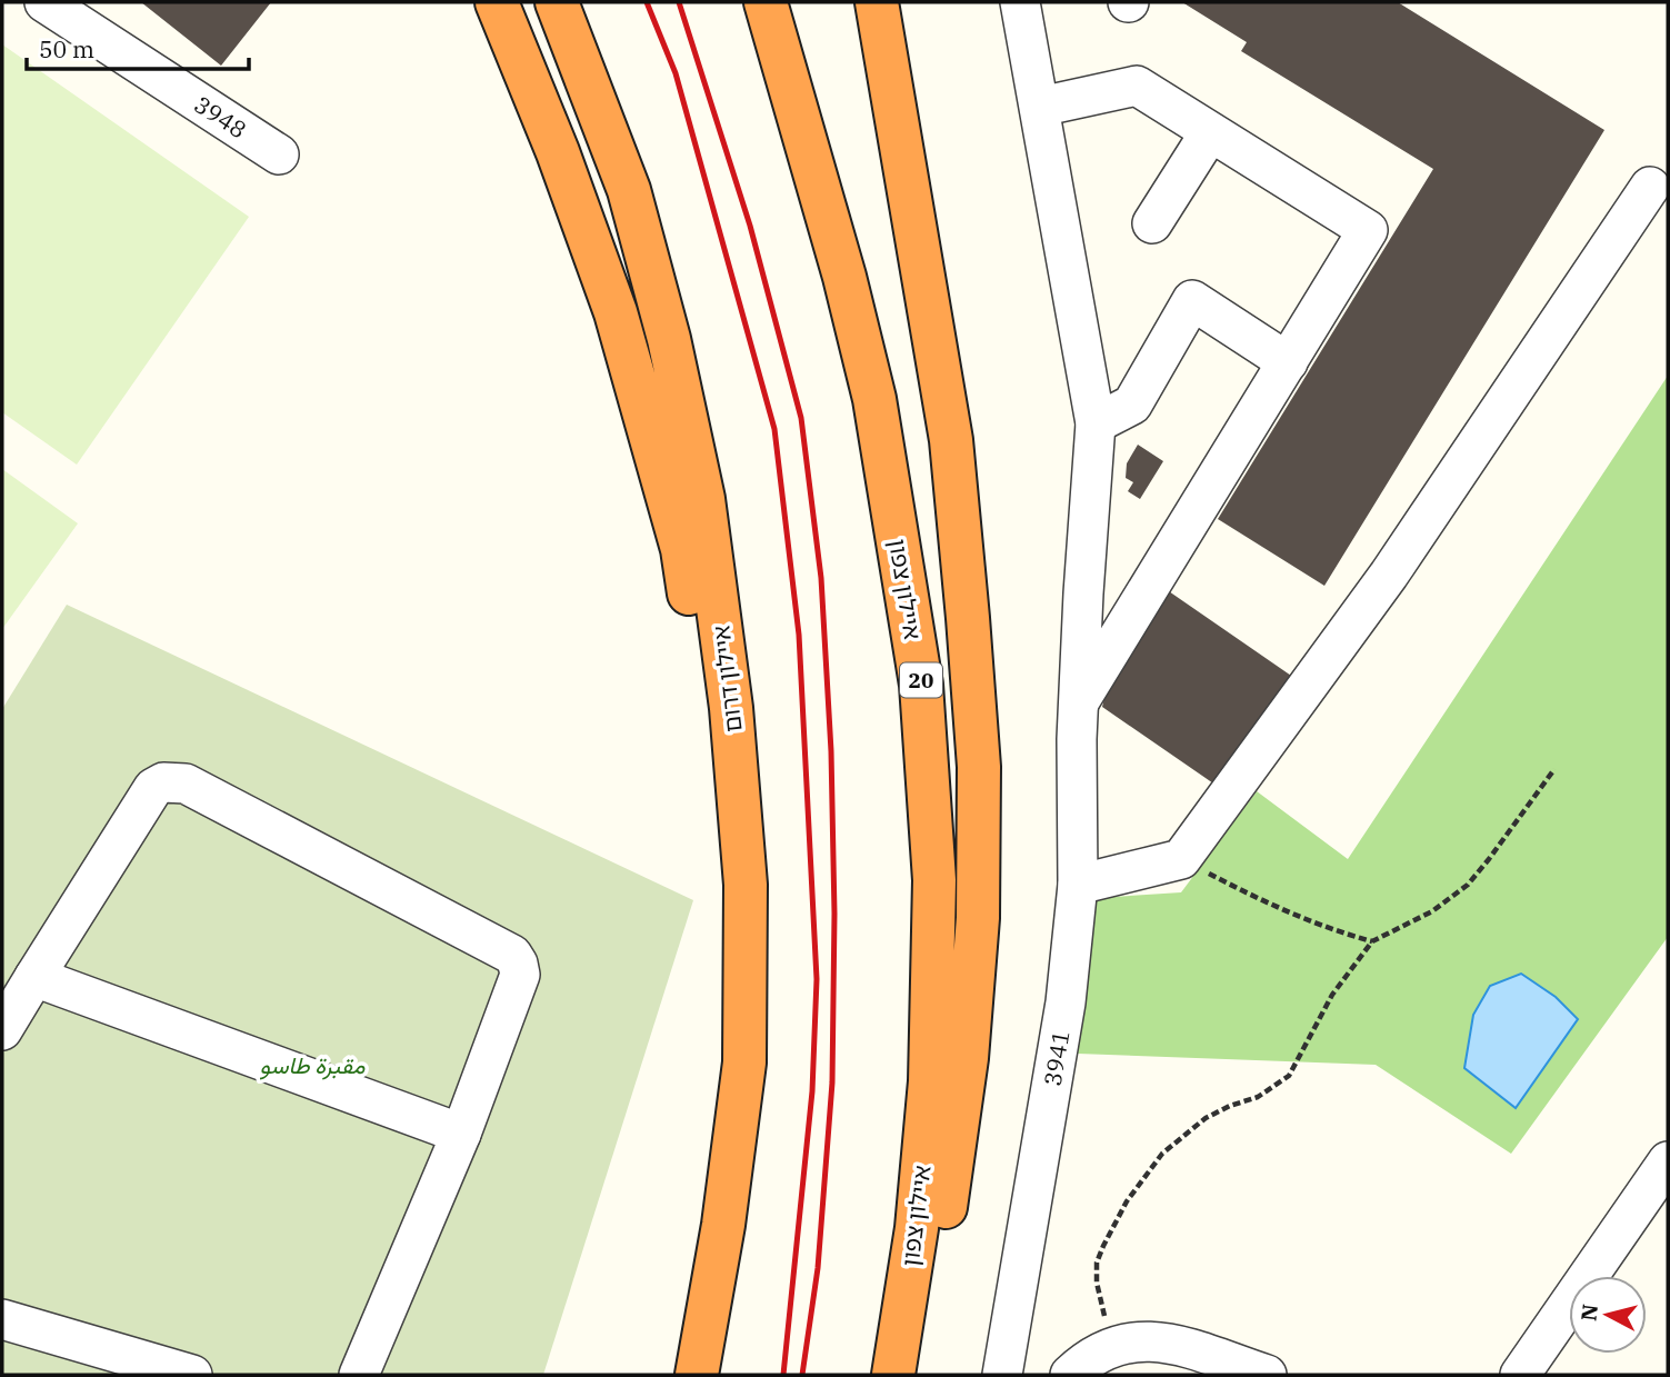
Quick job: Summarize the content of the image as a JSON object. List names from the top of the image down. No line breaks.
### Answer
{"streets":{"highway":["איילון צפון","איילון דרום","20"],"street":["3948","3941"]},"parks":["مقبرة طاسو"],"scale_bar":"50 m","north":"left"}
